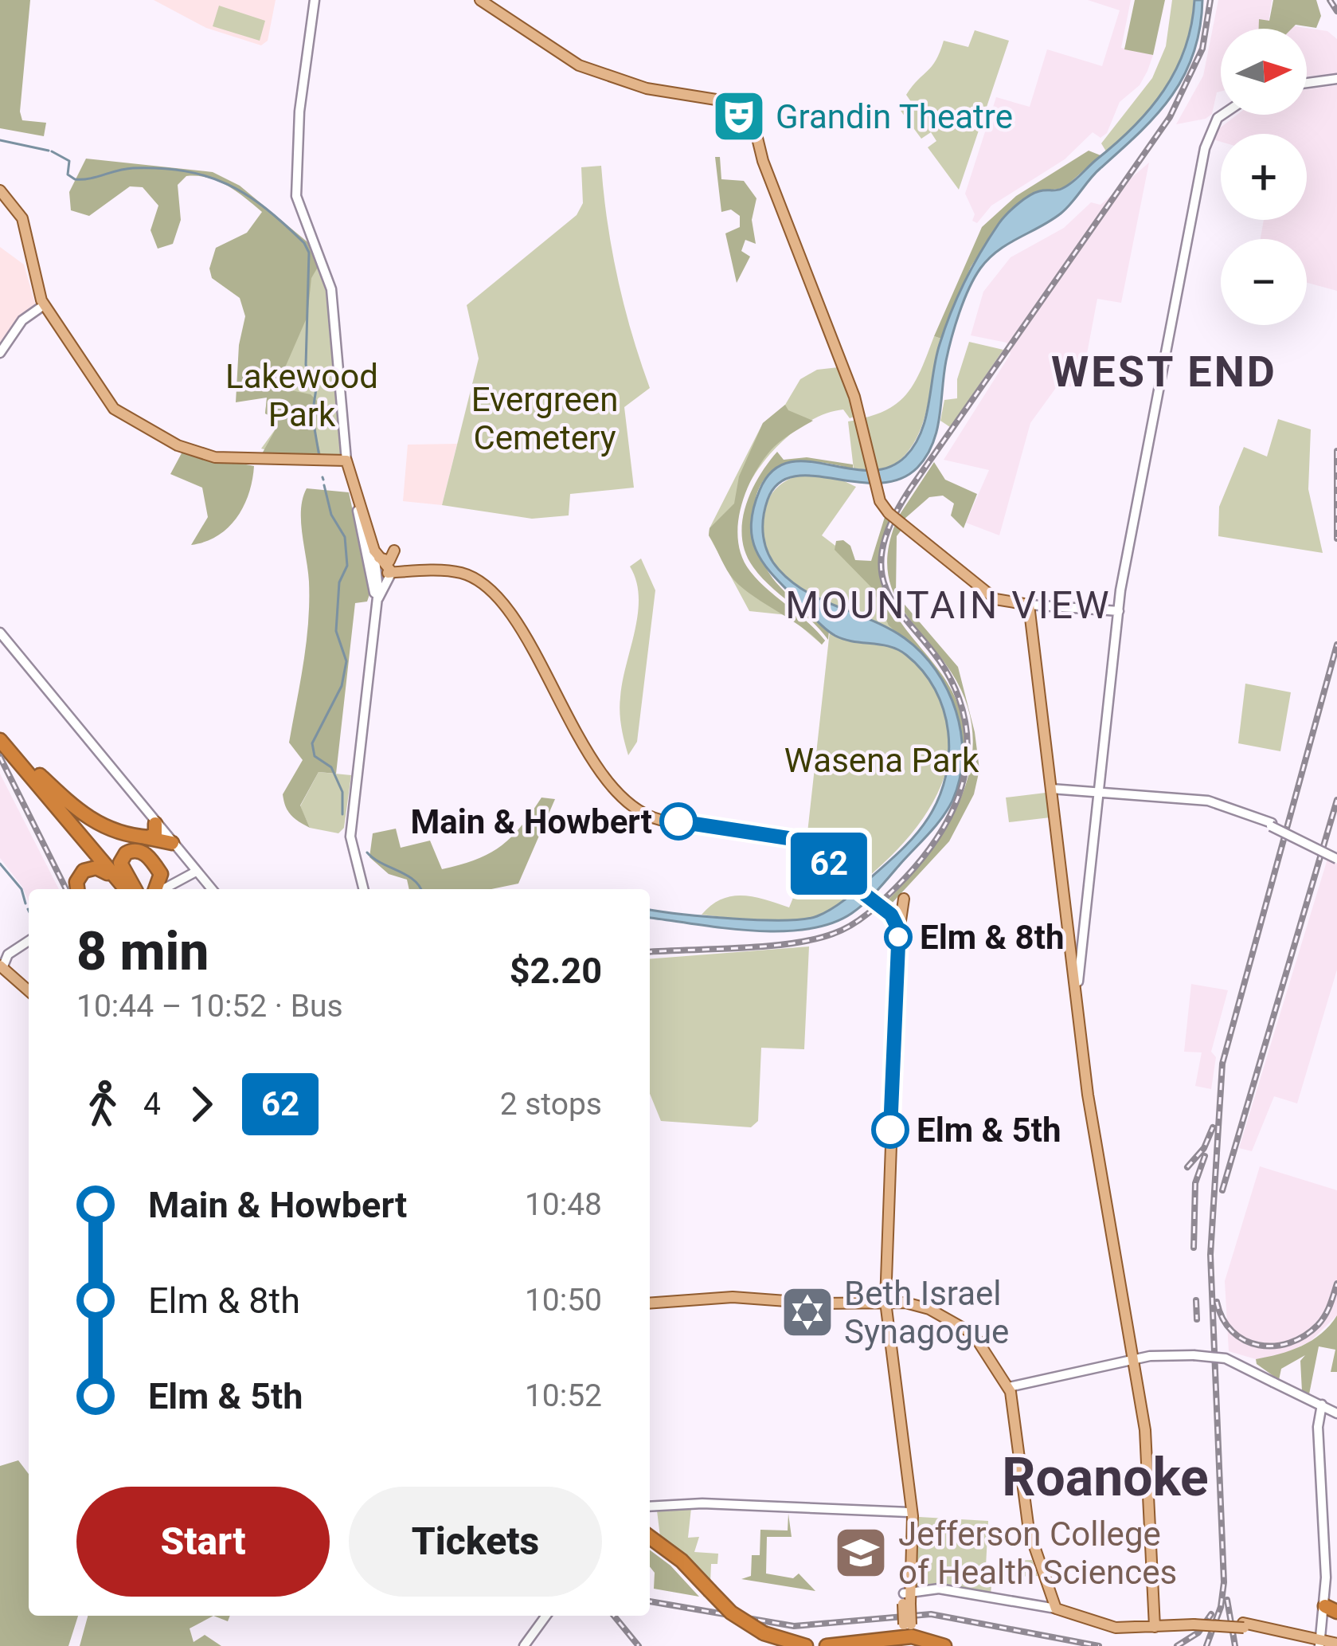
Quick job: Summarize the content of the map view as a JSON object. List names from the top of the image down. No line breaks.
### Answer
{"districts":["WEST END","MOUNTAIN VIEW","Roanoke"],"parks":["Lakewood Park","Evergreen Cemetery","Wasena Park"],"places":{"theatre":["Grandin Theatre"],"other":["Main & Howbert","Elm & 8th","Elm & 5th"],"synagogue":["Beth Israel Synagogue"],"school or university":["Jefferson College of Health Sciences"]},"lines":["bus line 62"],"north":"right","page":{"on_map":"62","map_buttons":["+","−"],"heading":["8 min","10:44 – 10:52 · Bus","$2.20"],"legs":["4","62","2 stops"],"list":[{"name":"Main & Howbert","value":"10:48"},{"name":"Elm & 8th","value":"10:50"},{"name":"Elm & 5th","value":"10:52"}],"buttons":["Start","Tickets"]}}
